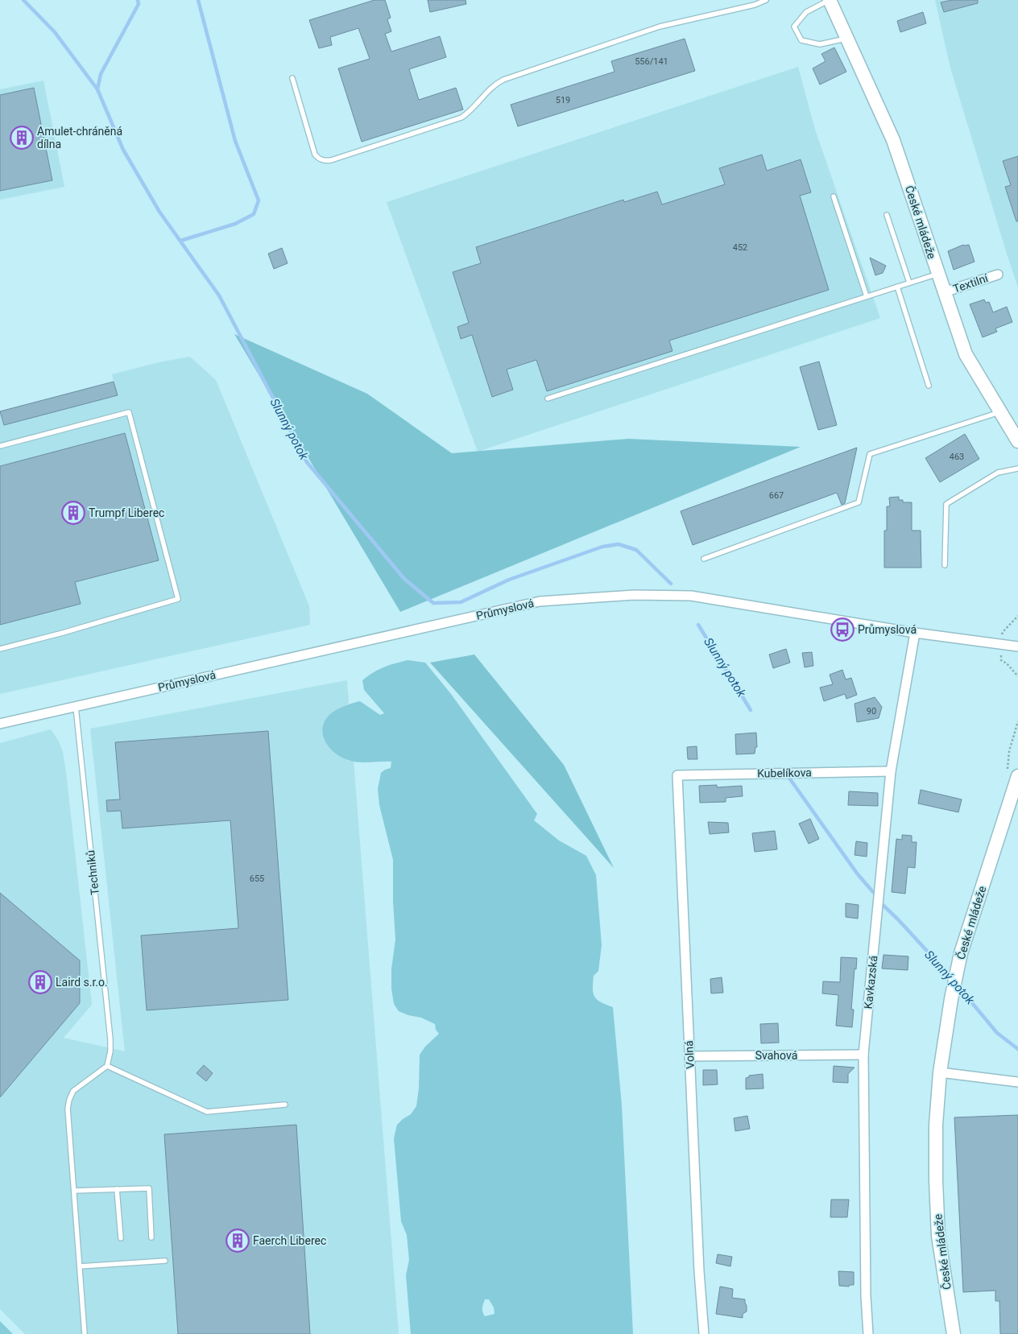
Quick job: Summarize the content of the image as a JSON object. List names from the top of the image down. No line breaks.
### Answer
{"streets":{"street":["České mládeže","Textilní","Průmyslová","Kubelíkova","Kavkazská","Volná","Svahová"],"lane":["Techniků"]},"crossings":[["České mládeže","Textilní"],["Průmyslová","Techniků"],["Průmyslová","Kavkazská"],["Kubelíkova","Kavkazská"],["Kubelíkova","Volná"],["Kavkazská","Svahová"],["Volná","Svahová"]],"water":["Slunný potok"],"places":{"building":["Amulet-chráněná dílna","Trumpf Liberec","Laird s.r.o.","Faerch Liberec"],"bus stop":["Průmyslová"]},"house_numbers":["556/141","519","452","463","667","90","655"]}
